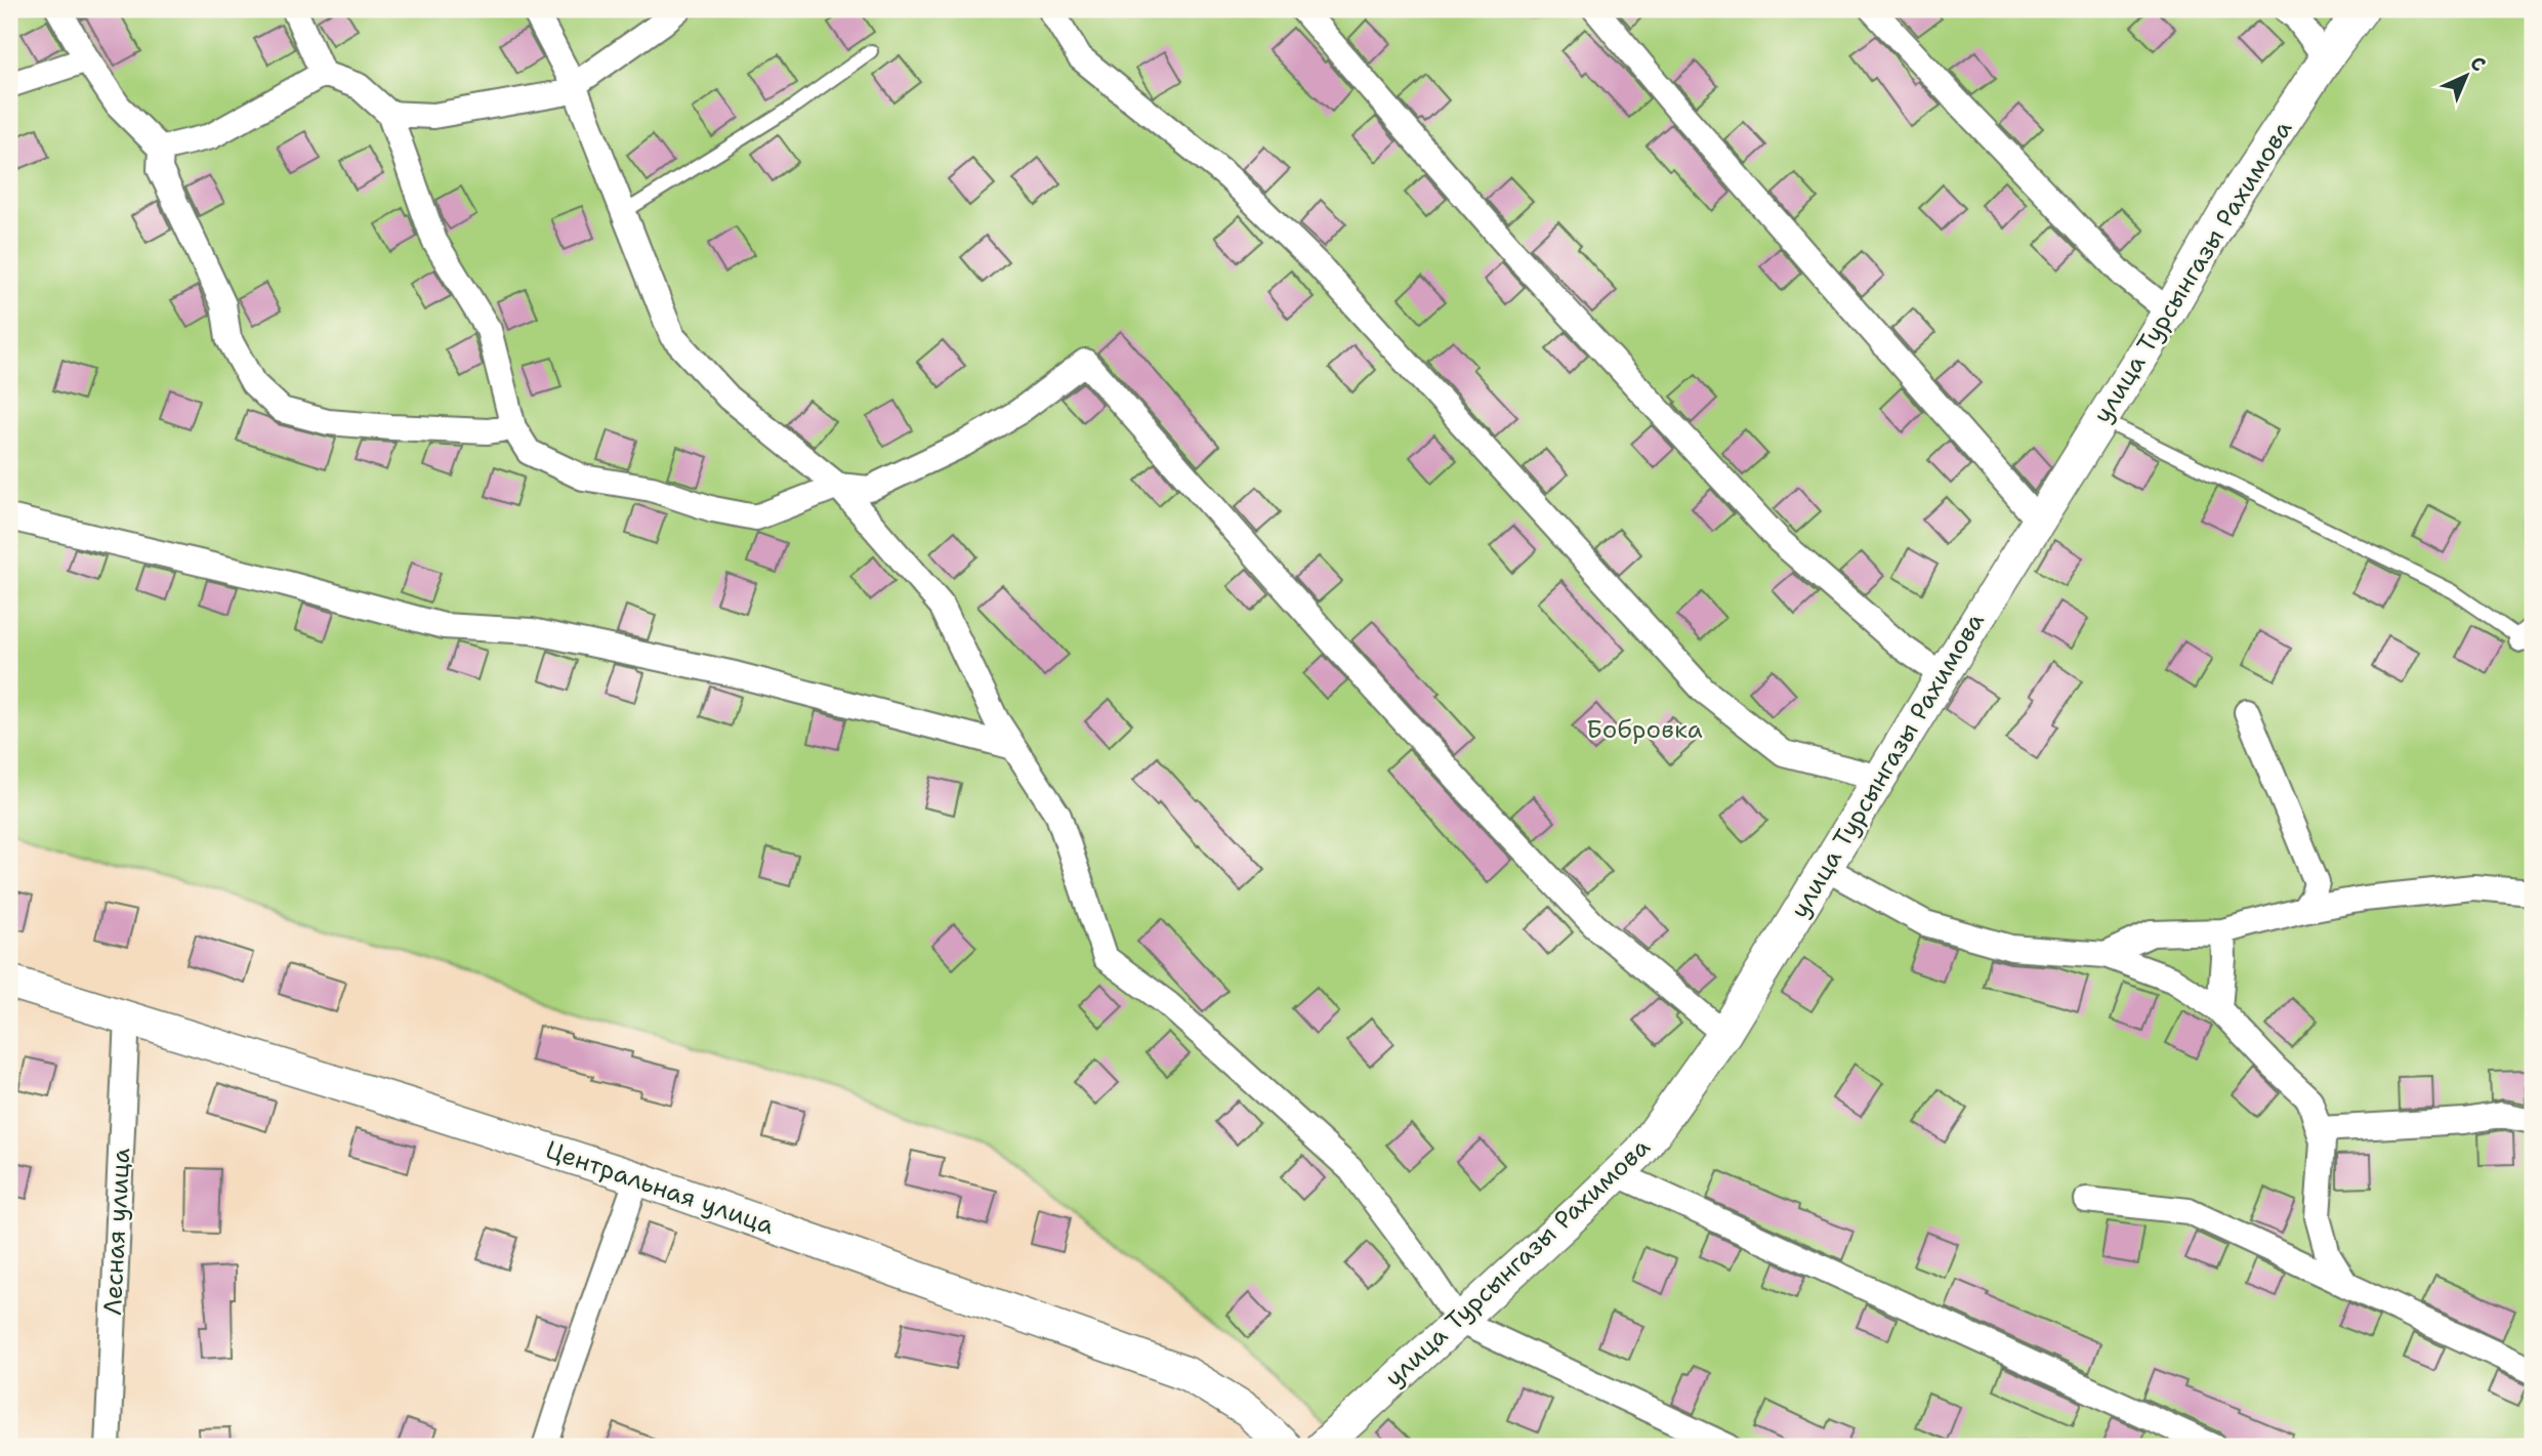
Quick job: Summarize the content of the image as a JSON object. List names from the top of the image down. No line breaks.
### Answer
{"streets":{"street":["улица Турсынгазы Рахимова","Центральная улица","Лесная улица"]},"crossings":[["Центральная улица","Лесная улица"]],"parks":["Бобровка"],"north":"top right"}
